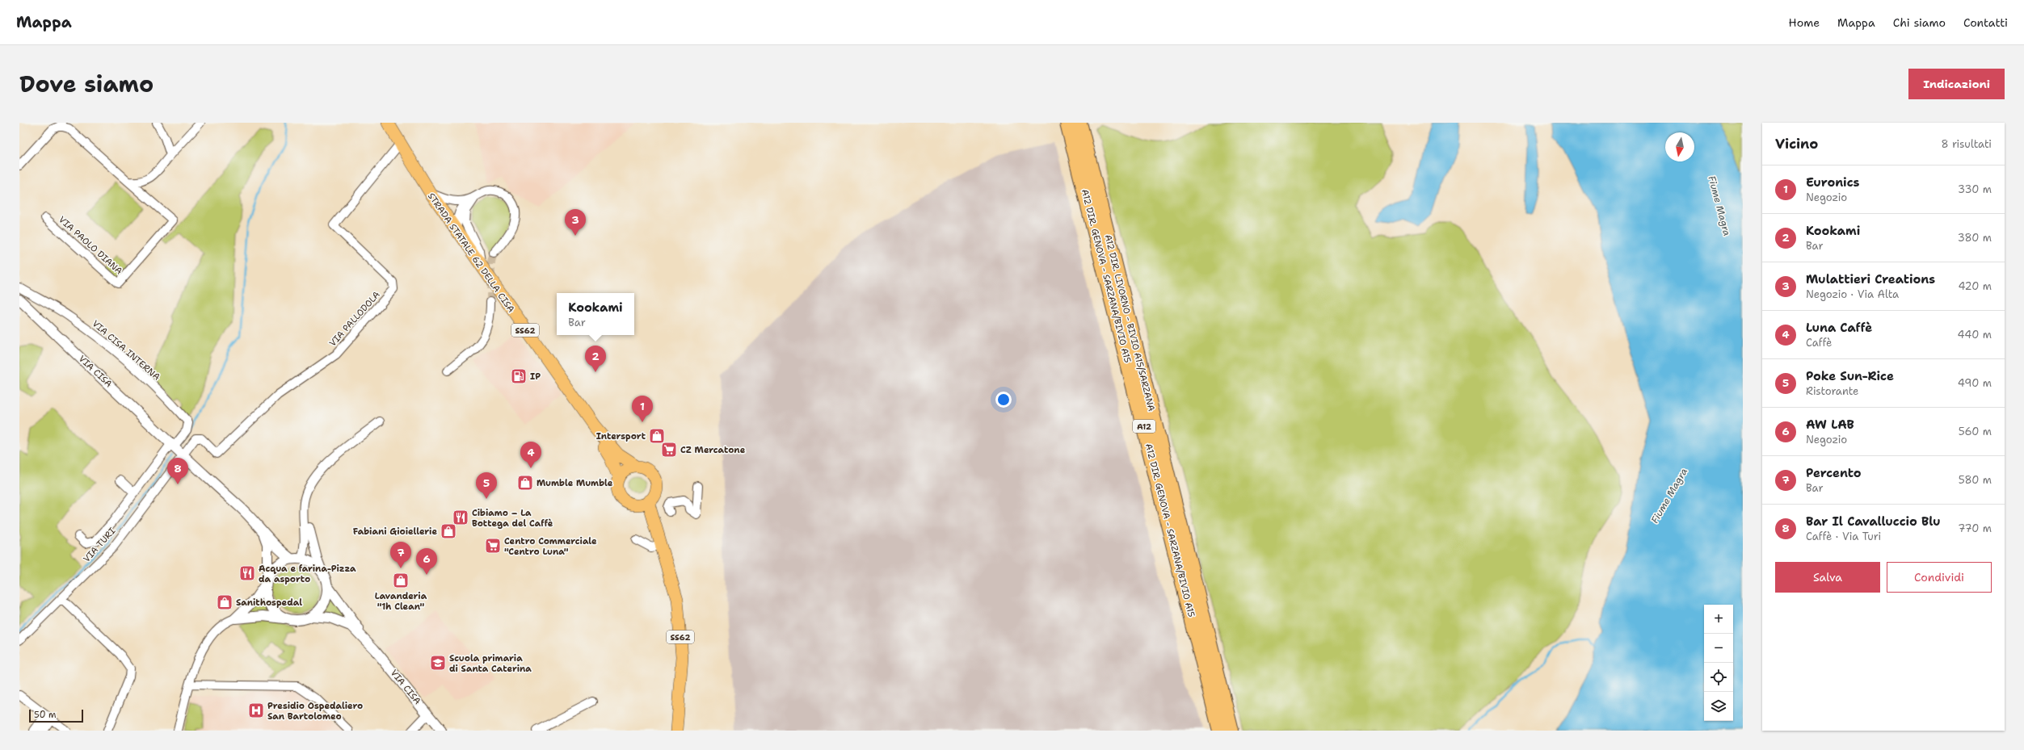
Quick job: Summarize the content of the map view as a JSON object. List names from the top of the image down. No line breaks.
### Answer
{"streets":{"highway":["A12 DIR. GENOVA - SARZANA/BIVIO A15","A12 DIR. LIVORNO - BIVIO A15/SARZANA","A12"],"main road":["STRADA STATALE 62 DELLA CISA","SS62"],"street":["VIA PAOLO DIANA","VIA PALLODOLA","VIA CISA INTERNA","VIA CISA","VIA TURI"]},"crossings":[["STRADA STATALE 62 DELLA CISA","VIA PALLODOLA"],["VIA PALLODOLA","VIA CISA"],["VIA PALLODOLA","VIA TURI"],["VIA CISA INTERNA","VIA CISA"],["VIA CISA","VIA TURI"]],"water":["Fiume Magra"],"places":{"fuel station":["IP"],"shop":["Intersport","Mumble Mumble","Fabiani Gioiellerie","Lavanderia \"1h Clean\"","Sanithospedal"],"supermarket":["CZ Mercatone","Centro Commerciale \"Centro Luna\""],"restaurant":["Cibiamo – La Bottega del Caffè","Acqua e farina-Pizza da asporto"],"school or university":["Scuola primaria di Santa Caterina"],"hospital":["Presidio Ospedaliero San Bartolomeo"]},"scale_bar":"50 m","north":"bottom","page":{"header":"Mappa","nav":["Home","Mappa","Chi siamo","Contatti"],"title":"Dove siamo","buttons":["Indicazioni",["Salva","Condividi"]],"heading":["Vicino","8 risultati"],"list":[{"mark":"1","name":"Euronics","note":"Negozio","value":"330 m"},{"mark":"2","name":"Kookami","note":"Bar","value":"380 m"},{"mark":"3","name":"Mulattieri Creations","note":"Negozio · Via Alta","value":"420 m"},{"mark":"4","name":"Luna Caffè","note":"Caffè","value":"440 m"},{"mark":"5","name":"Poke Sun-Rice","note":"Ristorante","value":"490 m"},{"mark":"6","name":"AW LAB","note":"Negozio","value":"560 m"},{"mark":"7","name":"Percento","note":"Bar","value":"580 m"},{"mark":"8","name":"Bar Il Cavalluccio Blu","note":"Caffè · Via Turi","value":"770 m"}],"pins":["3","2","1","4","8","5","7","6"],"popup":["Kookami","Bar"],"map_buttons":["+","−"],"scale":"50 m"}}
